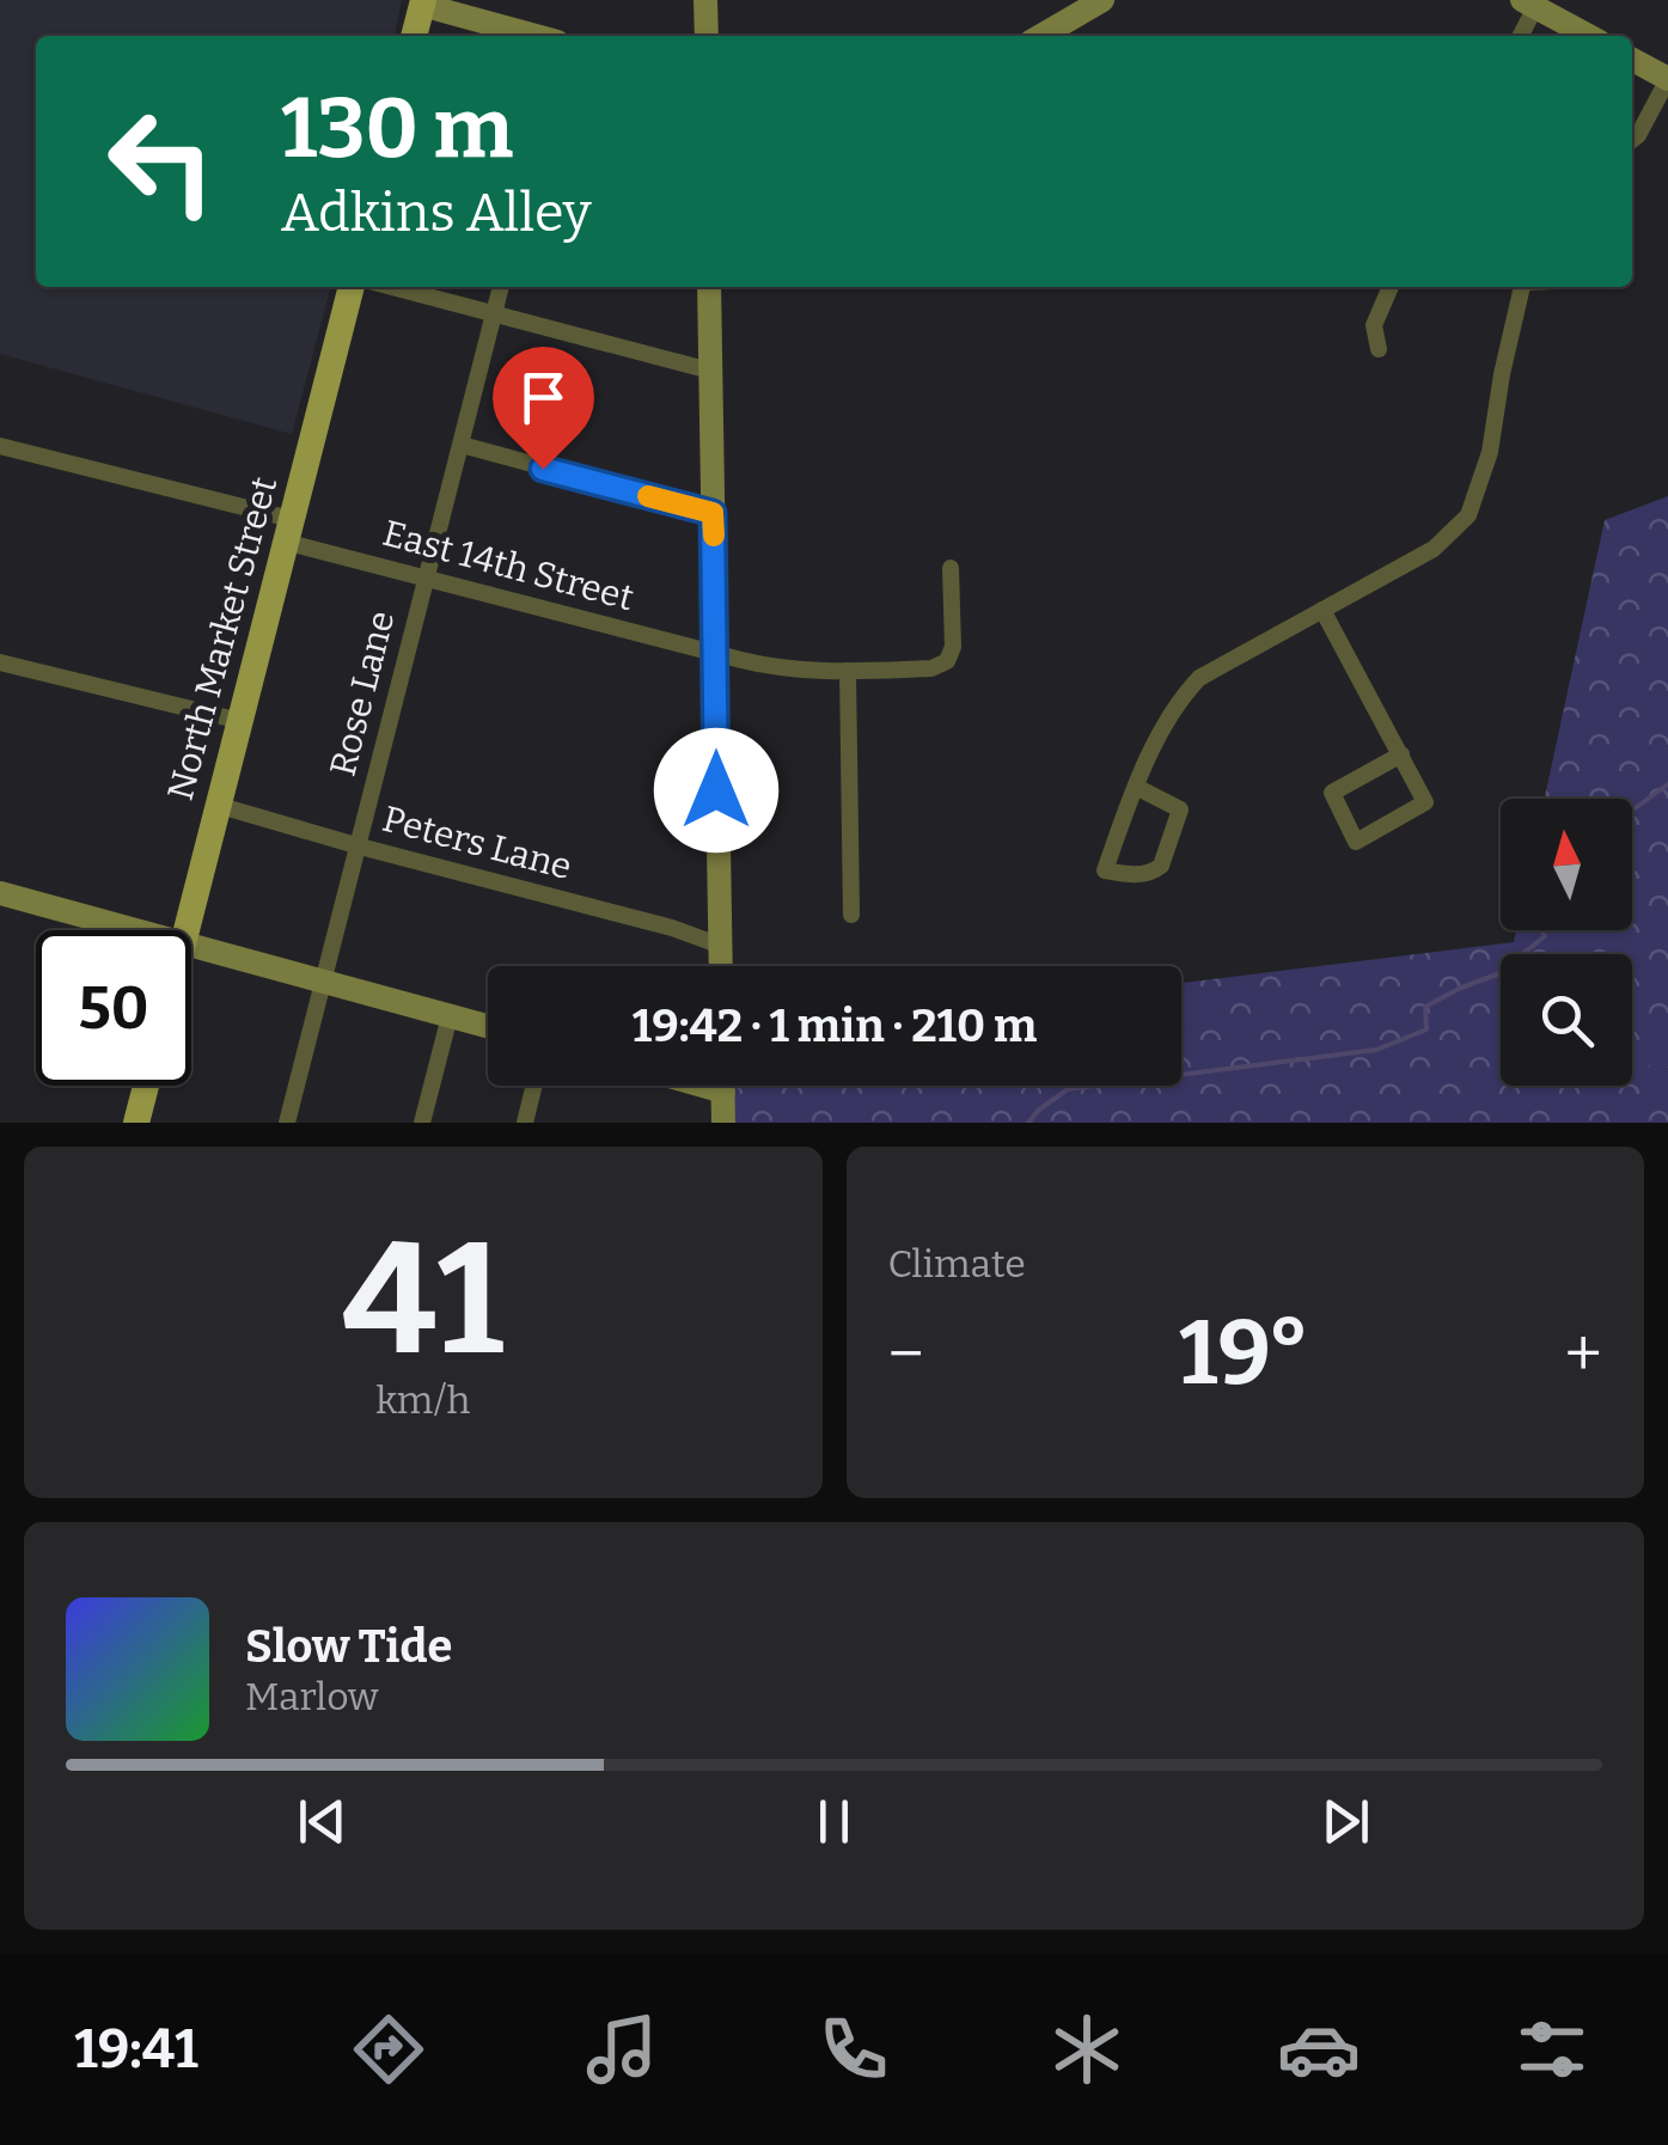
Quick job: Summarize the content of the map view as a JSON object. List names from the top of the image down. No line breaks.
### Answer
{"streets":{"main road":["North Market Street"],"street":["East 14th Street","Rose Lane","Peters Lane"]},"crossings":[["East 14th Street","North Market Street"],["East 14th Street","Rose Lane"],["North Market Street","Peters Lane"],["Rose Lane","Peters Lane"]],"north":"top","page":{"turn":["130 m","Adkins Alley"],"limit":"50","trip":"19:42 · 1 min · 210 m","tile":[["41","km/h"],"Climate"],"heat":["−","19°","+"],"song":["Slow Tide","Marlow"],"tabs":"19:41"}}
